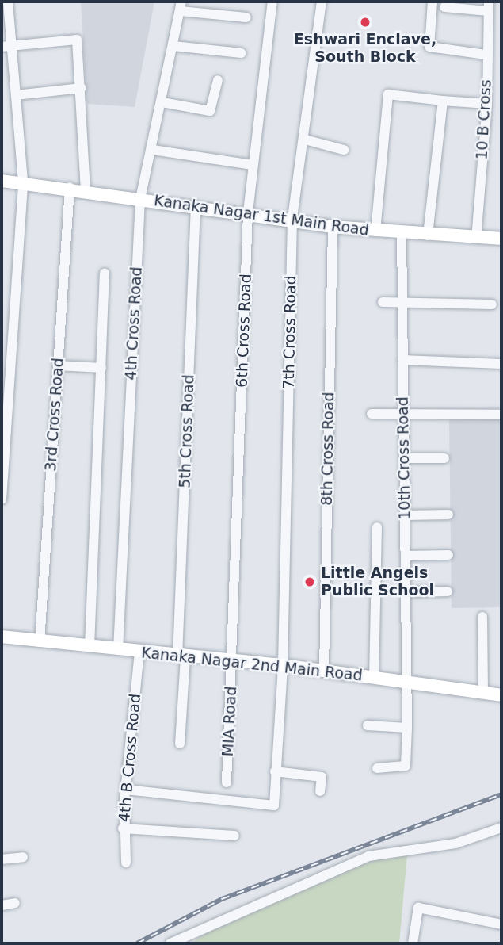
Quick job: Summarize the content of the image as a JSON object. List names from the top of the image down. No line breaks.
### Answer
{"streets":{"street":["10 B Cross","Kanaka Nagar 1st Main Road","4th Cross Road","6th Cross Road","7th Cross Road","3rd Cross Road","5th Cross Road","8th Cross Road","10th Cross Road","Kanaka Nagar 2nd Main Road","MIA Road","4th B Cross Road"]},"crossings":[["10 B Cross","Kanaka Nagar 1st Main Road"],["Kanaka Nagar 1st Main Road","4th Cross Road"],["Kanaka Nagar 1st Main Road","6th Cross Road"],["Kanaka Nagar 1st Main Road","7th Cross Road"],["Kanaka Nagar 1st Main Road","3rd Cross Road"],["Kanaka Nagar 1st Main Road","5th Cross Road"],["Kanaka Nagar 1st Main Road","8th Cross Road"],["Kanaka Nagar 1st Main Road","10th Cross Road"],["4th Cross Road","Kanaka Nagar 2nd Main Road"],["6th Cross Road","Kanaka Nagar 2nd Main Road"],["6th Cross Road","MIA Road"],["7th Cross Road","Kanaka Nagar 2nd Main Road"],["7th Cross Road","4th B Cross Road"],["3rd Cross Road","Kanaka Nagar 2nd Main Road"],["5th Cross Road","Kanaka Nagar 2nd Main Road"],["8th Cross Road","Kanaka Nagar 2nd Main Road"],["10th Cross Road","Kanaka Nagar 2nd Main Road"],["Kanaka Nagar 2nd Main Road","MIA Road"],["Kanaka Nagar 2nd Main Road","4th B Cross Road"]],"places":["Eshwari Enclave, South Block","Little Angels Public School"]}
